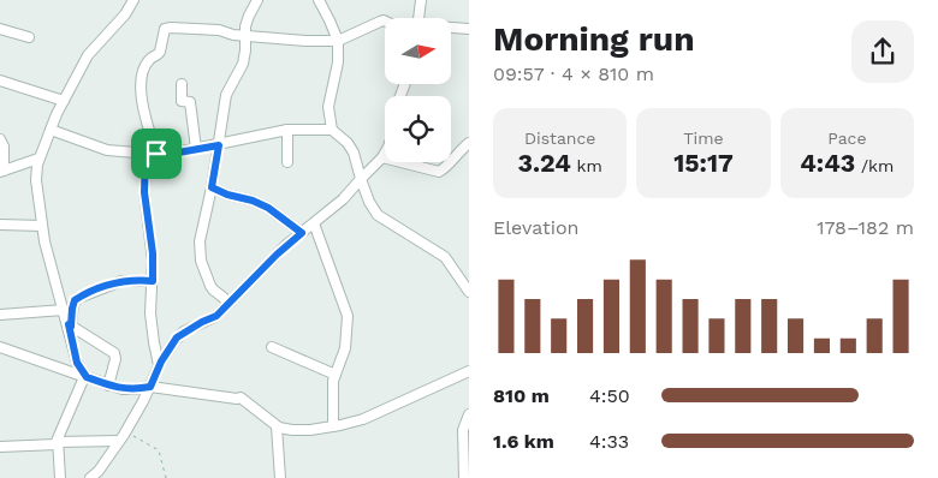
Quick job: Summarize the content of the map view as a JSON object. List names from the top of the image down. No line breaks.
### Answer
{"north":"right","page":{"heading":["Morning run","09:57 · 4 × 810 m"],"stats":[["Distance","3.24 km"],["Time","15:17"],["Pace","4:43 /km"]],"chart":["Elevation","178–182 m"],"list":[{"name":"810 m","note":"4:50"},{"name":"1.6 km","note":"4:33"}]}}
